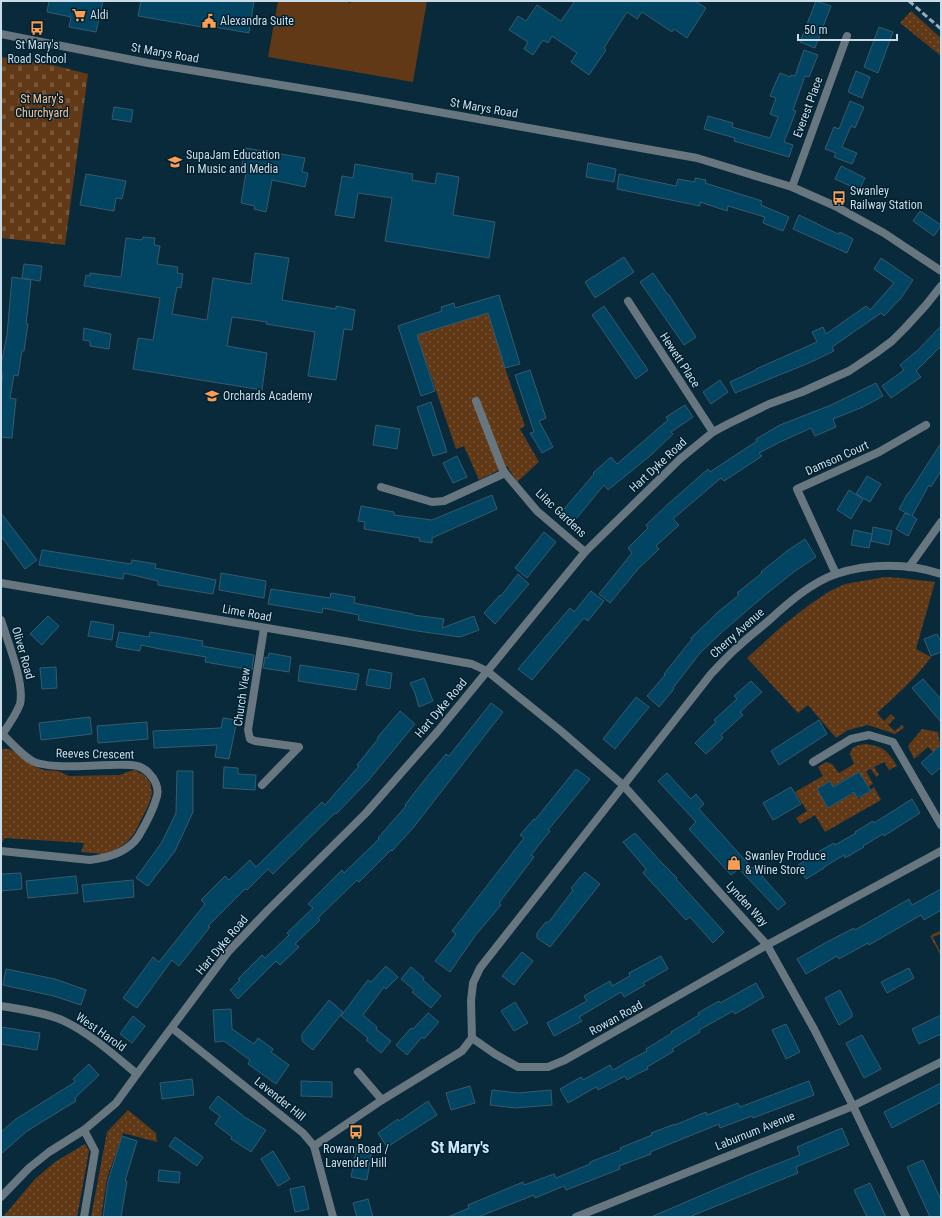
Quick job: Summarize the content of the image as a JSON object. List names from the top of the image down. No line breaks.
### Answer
{"streets":{"street":["St Marys Road","Everest Place","Hewett Place","Damson Court","Hart Dyke Road","Lilac Gardens","Lime Road","Cherry Avenue","Oliver Road","Church View","Reeves Crescent","Lynden Way","Rowan Road","West Harold","Lavender Hill","Laburnum Avenue"]},"crossings":[["St Marys Road","Everest Place"],["Hewett Place","Hart Dyke Road"],["Damson Court","Cherry Avenue"],["Hart Dyke Road","Lilac Gardens"],["Hart Dyke Road","Lime Road"],["Hart Dyke Road","Lynden Way"],["Hart Dyke Road","West Harold"],["Hart Dyke Road","Lavender Hill"],["Lime Road","Church View"],["Lime Road","Lynden Way"],["Cherry Avenue","Lynden Way"],["Oliver Road","Reeves Crescent"],["Lynden Way","Rowan Road"],["Lynden Way","Laburnum Avenue"]],"districts":["St Mary's"],"parks":["St Mary's Churchyard"],"places":{"supermarket":["Aldi"],"public building":["Alexandra Suite"],"bus stop":["St Mary's Road School","Swanley Railway Station","Rowan Road / Lavender Hill"],"school or university":["SupaJam Education In Music and Media","Orchards Academy"],"shop":["Swanley Produce & Wine Store"]},"scale_bar":"50 m"}
